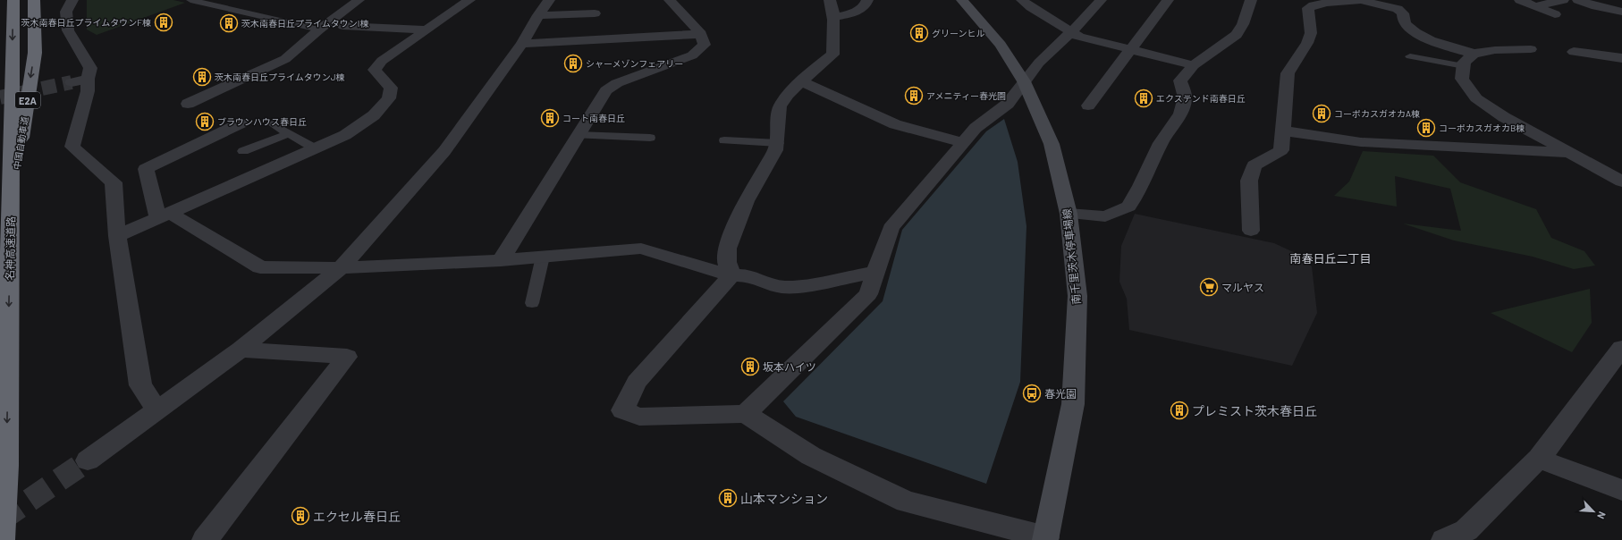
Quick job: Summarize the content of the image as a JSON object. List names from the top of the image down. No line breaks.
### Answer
{"streets":{"highway":["E2A","中国自動車道","名神高速道路"],"main road":["南千里茨木停車場線"]},"crossings":[["中国自動車道","名神高速道路"]],"one_way":["中国自動車道","名神高速道路"],"districts":["南春日丘二丁目"],"places":{"building":["茨木南春日丘プライムタウンF棟","茨木南春日丘プライムタウンI棟","グリーンヒル","シャーメゾンフェアリー","茨木南春日丘プライムタウンJ棟","アメニティー春光園","エクステンド南春日丘","コーポカスガオカA棟","コート南春日丘","ブラウンハウス春日丘","コーポカスガオカB棟","坂本ハイツ","プレミスト茨木春日丘","山本マンション","エクセル春日丘"],"supermarket":["マルヤス"],"bus stop":["春光園"]},"north":"bottom right"}
